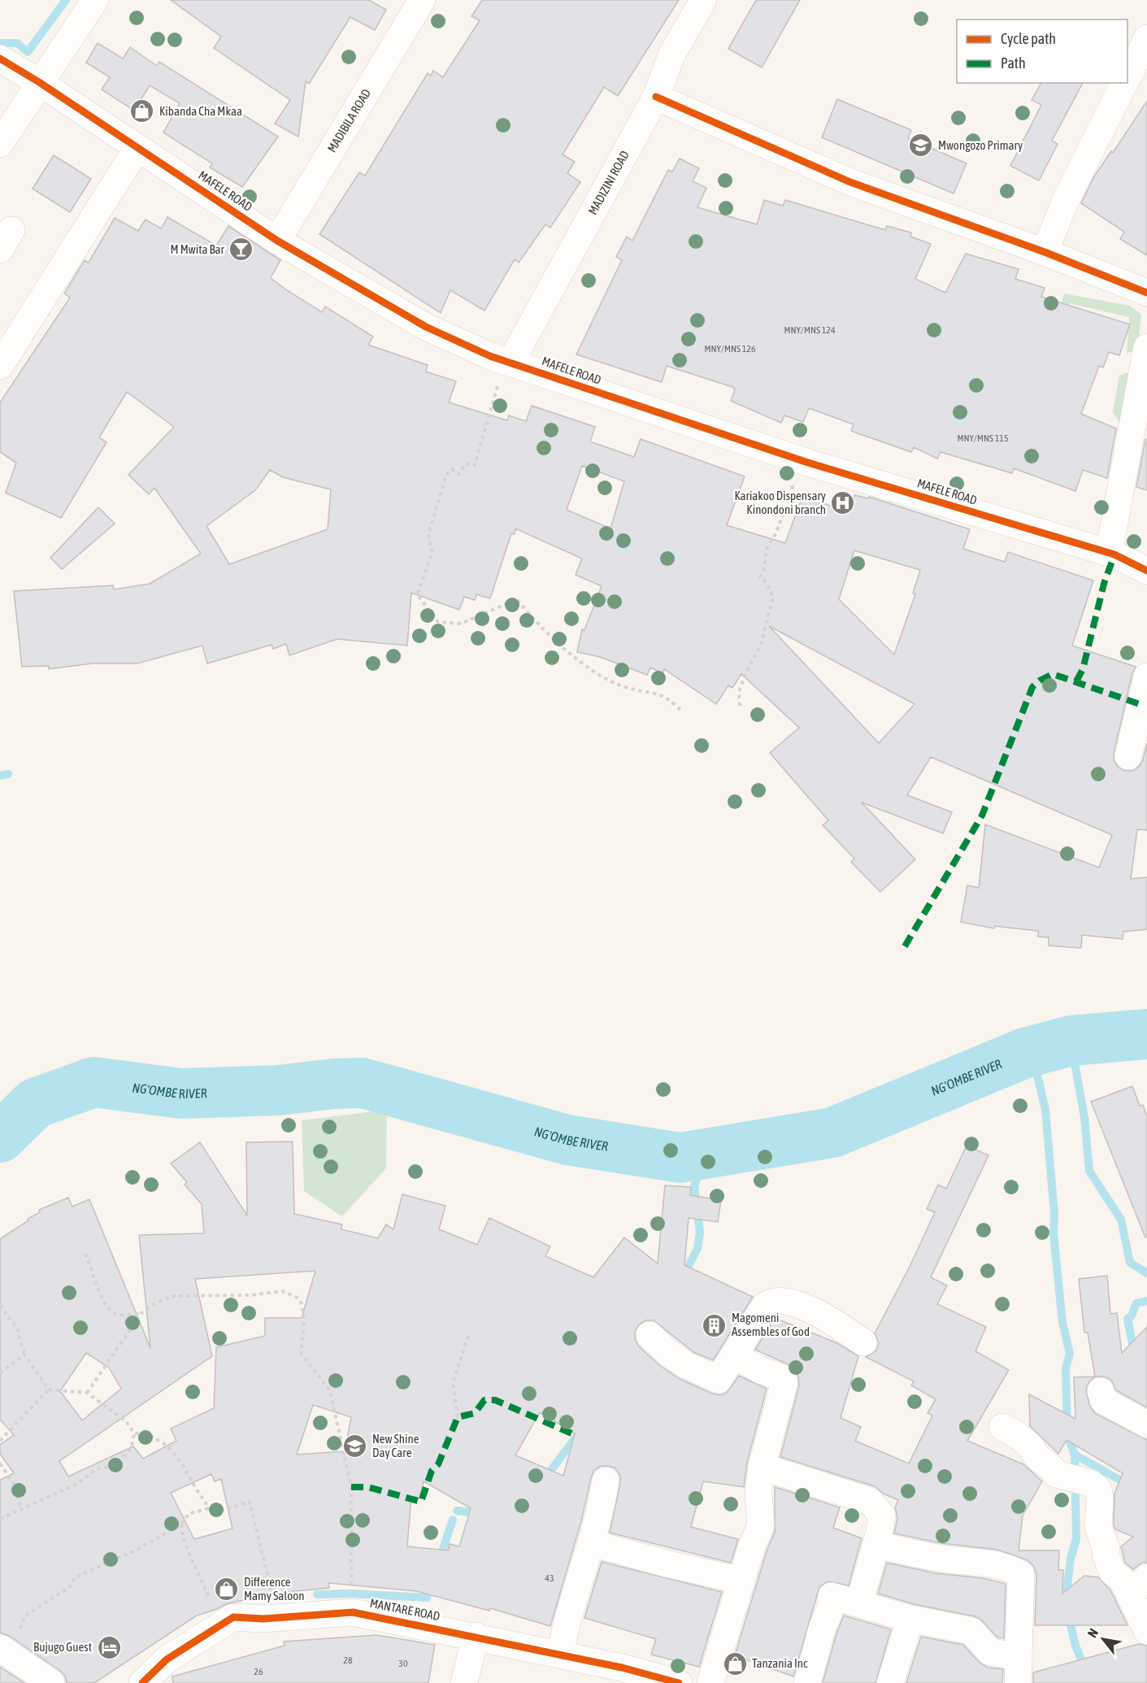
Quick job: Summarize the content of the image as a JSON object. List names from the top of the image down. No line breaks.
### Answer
{"streets":{"street":["MADIBILA ROAD","MADIZINI ROAD","MAFELE ROAD","MANTARE ROAD"]},"crossings":[["MADIBILA ROAD","MAFELE ROAD"],["MADIZINI ROAD","MAFELE ROAD"]],"water":["NG'OMBE RIVER"],"places":{"shop":["Kibanda Cha Mkaa","Difference Mamy Saloon","Tanzania Inc"],"school or university":["Mwongozo Primary","New Shine Day Care"],"bar":["M Mwita Bar"],"hospital":["Kariakoo Dispensary Kinondoni branch"],"building":["Magomeni Assembles of God"],"hotel":["Bujugo Guest"]},"house_numbers":["MNY/MNS 124","MNY/MNS 126","MNY/MNS 115","43","28","30","26"],"legend":["Cycle path","Path"],"north":"top left"}
